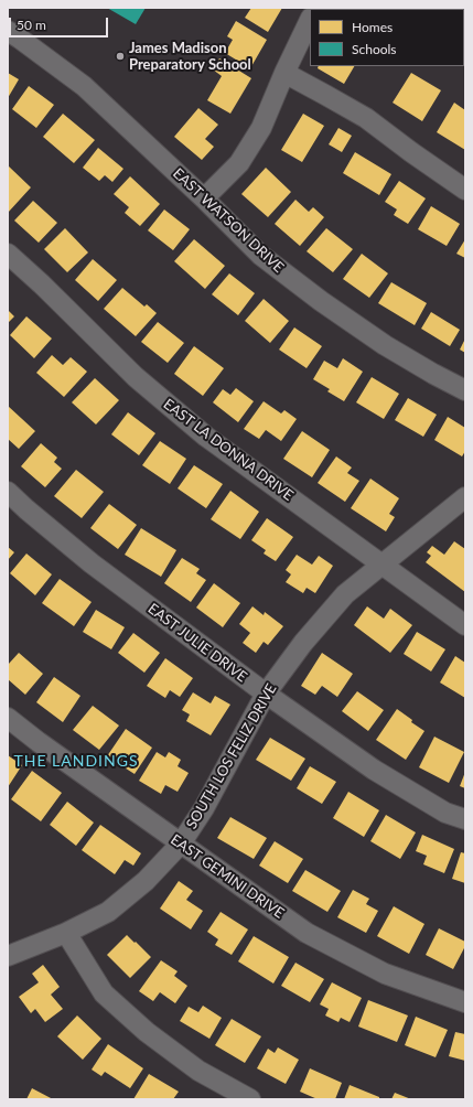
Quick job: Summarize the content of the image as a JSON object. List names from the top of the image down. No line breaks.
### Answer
{"streets":{"street":["EAST WATSON DRIVE","EAST LA DONNA DRIVE","EAST JULIE DRIVE","SOUTH LOS FELIZ DRIVE","EAST GEMINI DRIVE"]},"crossings":[["EAST LA DONNA DRIVE","SOUTH LOS FELIZ DRIVE"],["EAST JULIE DRIVE","SOUTH LOS FELIZ DRIVE"],["SOUTH LOS FELIZ DRIVE","EAST GEMINI DRIVE"]],"districts":["THE LANDINGS"],"places":["James Madison Preparatory School"],"legend":["Homes","Schools"],"scale_bar":"50 m"}
